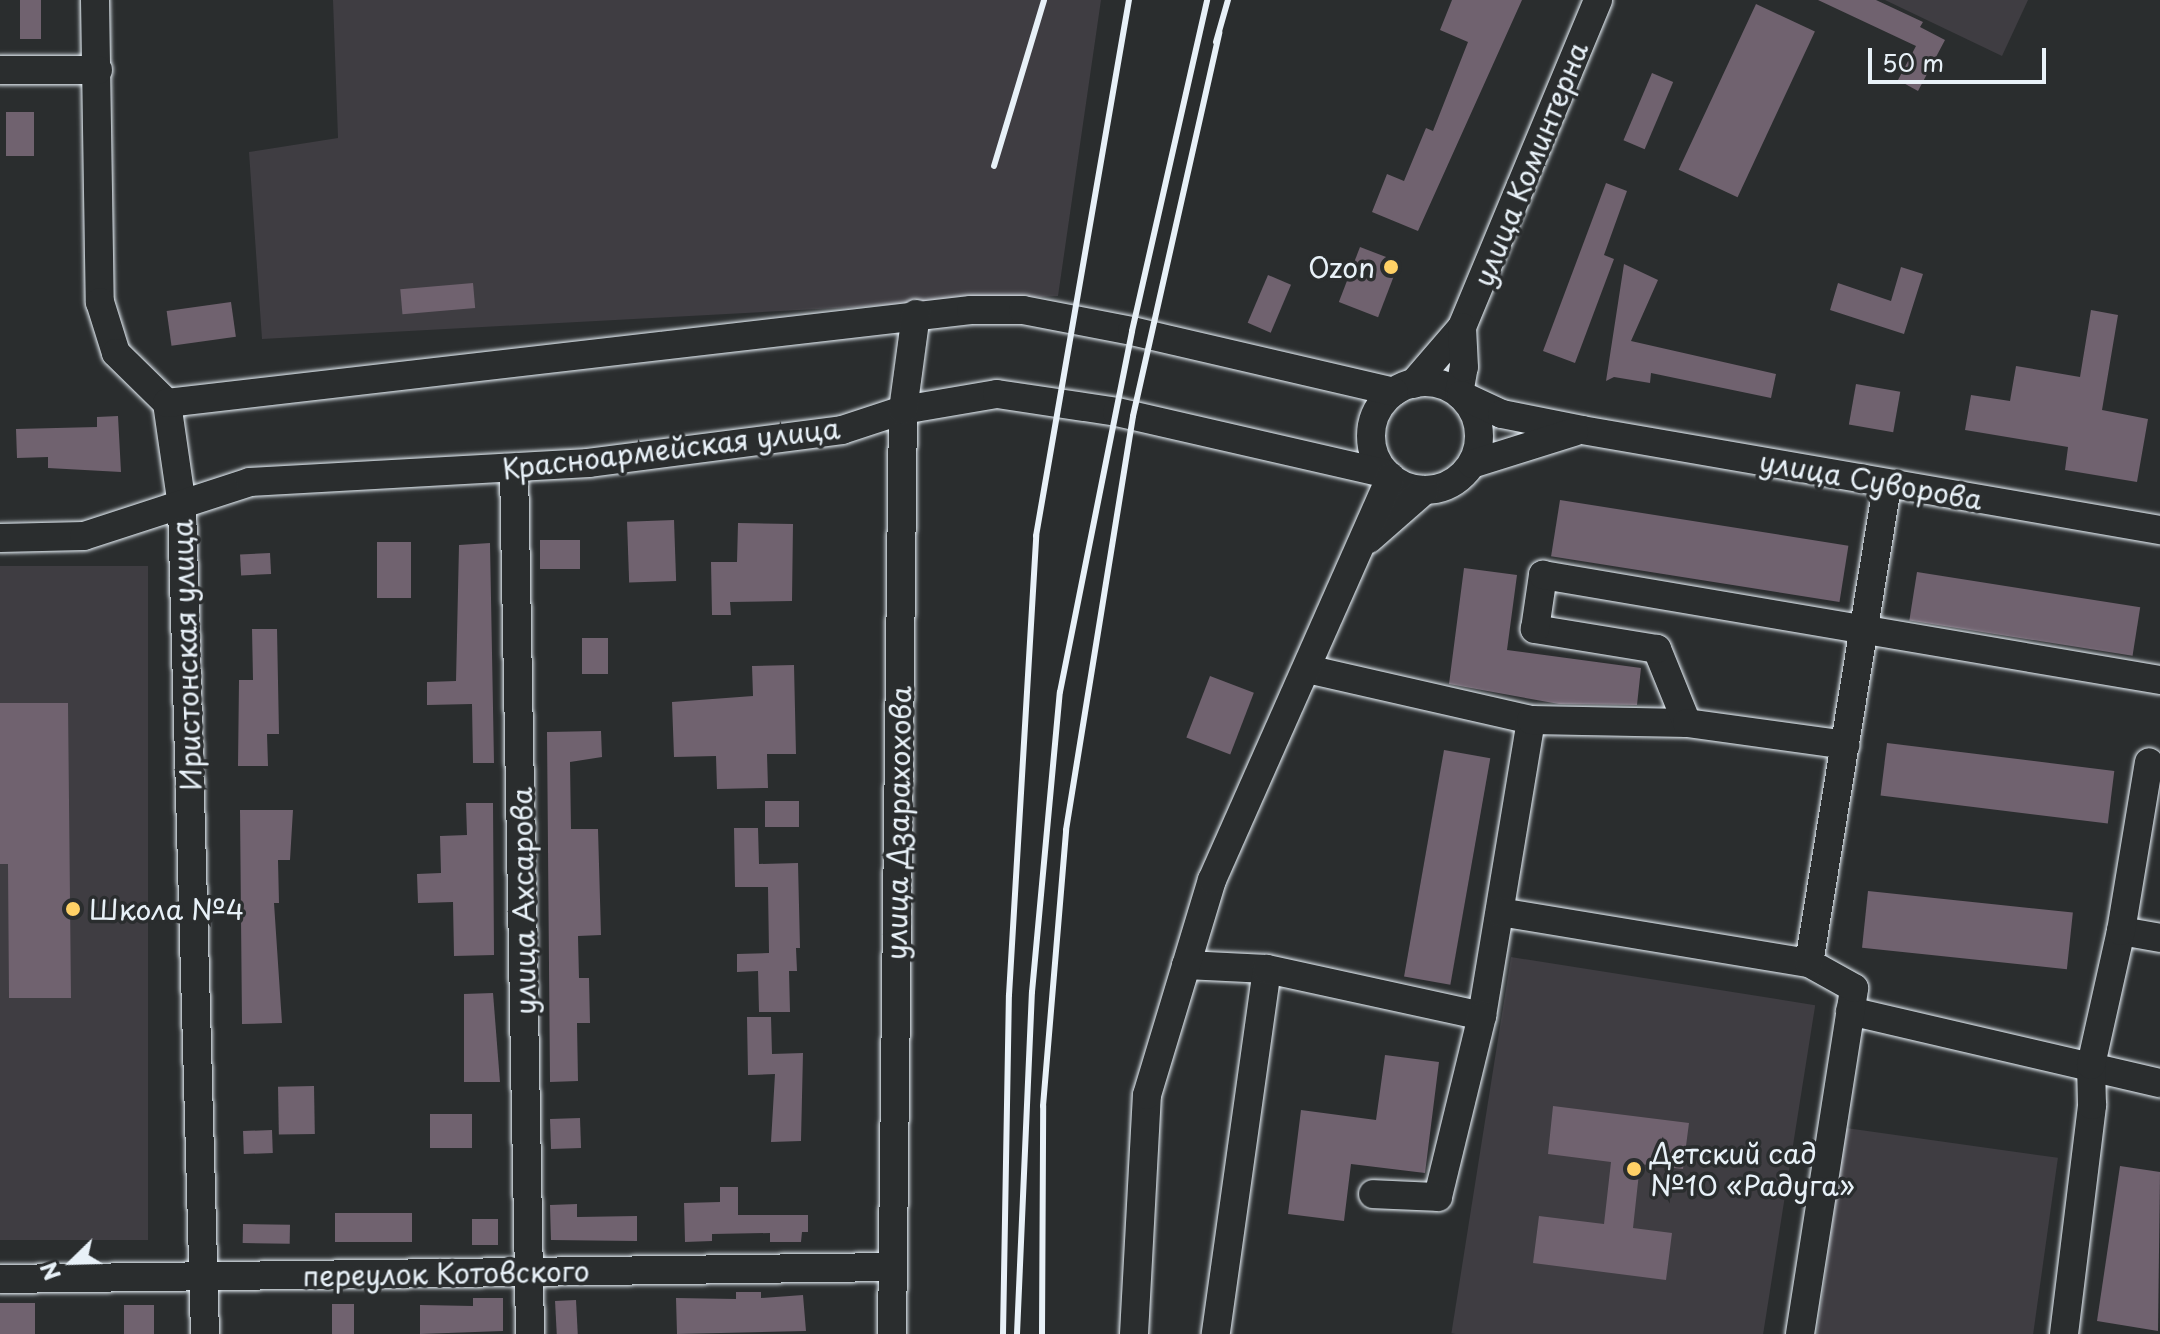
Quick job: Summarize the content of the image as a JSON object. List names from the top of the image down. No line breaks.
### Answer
{"streets":{"street":["улица Коминтерна","Красноармейская улица","улица Суворова","Иристонская улица","улица Дзарахохова","улица Ахсарова","переулок Котовского"]},"crossings":[["улица Коминтерна","Красноармейская улица"],["улица Коминтерна","улица Суворова"],["Красноармейская улица","улица Суворова"],["Красноармейская улица","Иристонская улица"],["Красноармейская улица","улица Дзарахохова"],["Красноармейская улица","улица Ахсарова"],["Иристонская улица","переулок Котовского"],["улица Дзарахохова","переулок Котовского"],["улица Ахсарова","переулок Котовского"]],"places":["Ozon","Школа №4","Детский сад №10 «Радуга»"],"scale_bar":"50 m","north":"bottom left"}
